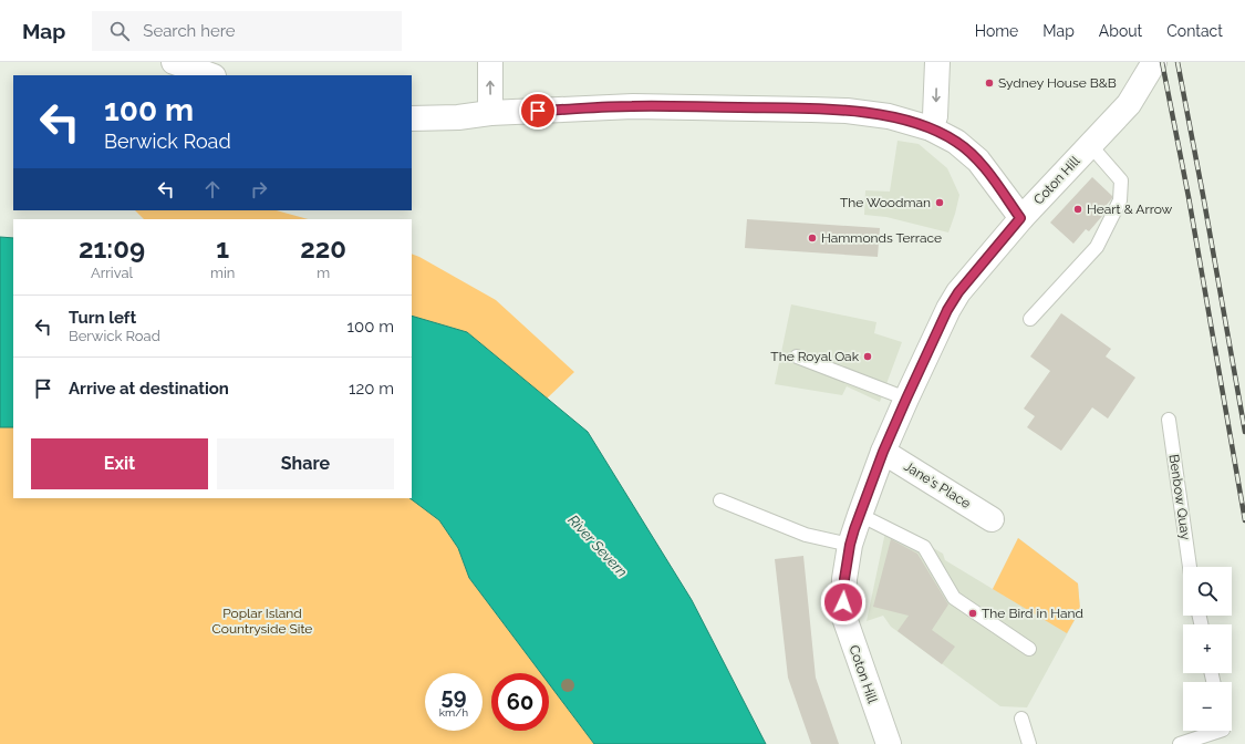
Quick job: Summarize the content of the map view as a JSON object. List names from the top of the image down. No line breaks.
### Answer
{"streets":{"main road":["Coton Hill","Jane's Place"],"lane":["Benbow Quay"]},"crossings":[["Coton Hill","Jane's Place"]],"water":["River Severn"],"parks":["Poplar Island Countryside Site"],"places":["Sydney House B&B","The Woodman","Heart & Arrow","Hammonds Terrace","The Royal Oak","The Bird in Hand"],"page":{"header":"Map","search":"Search here","nav":["Home","Map","About","Contact"],"turn":["100 m","Berwick Road"],"eta":["21:09","Arrival","1","min","220","m"],"list":[{"name":"Turn left","note":"Berwick Road","value":"100 m"},{"name":"Arrive at destination","value":"120 m"}],"buttons":["Exit","Share"],"map_buttons":["+","−"],"speed":"59 km/h","limit":"60"}}
